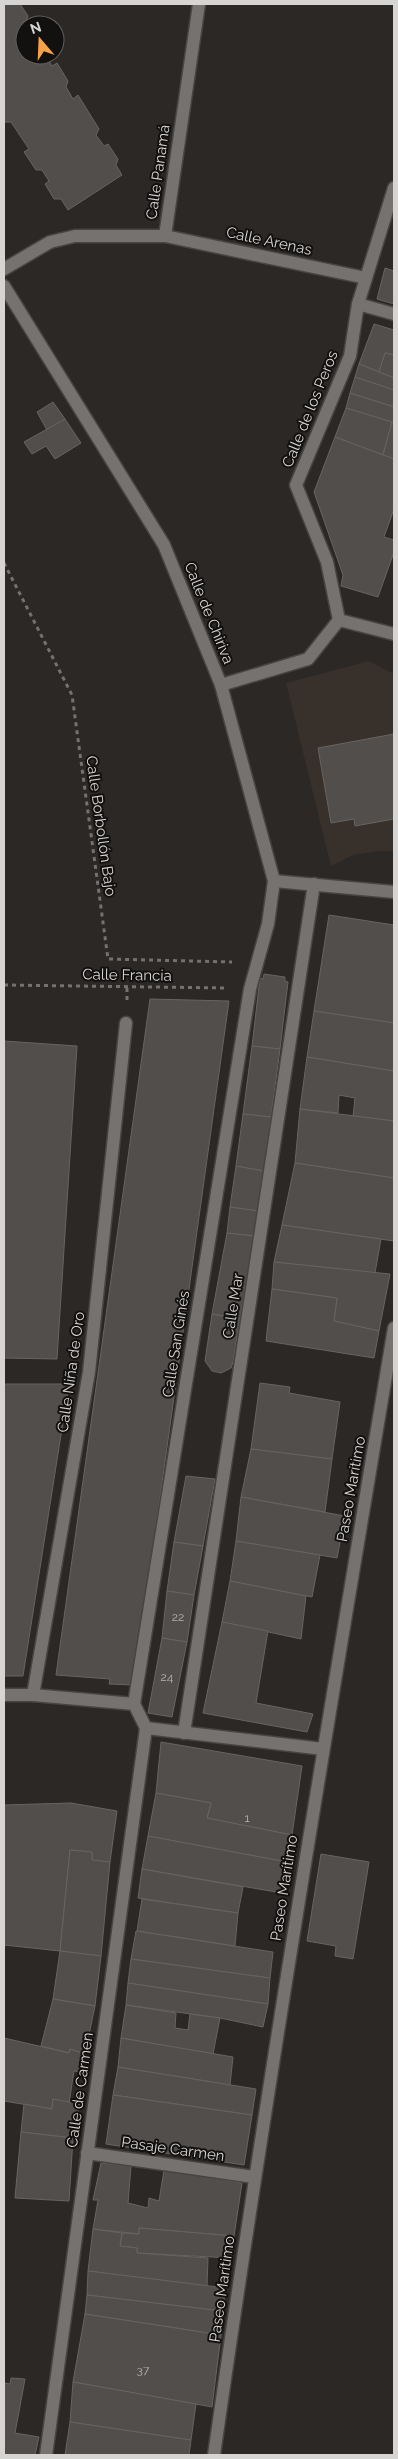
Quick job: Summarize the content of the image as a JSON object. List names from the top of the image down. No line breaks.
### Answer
{"streets":{"street":["Calle Panamá","Calle Arenas","Calle de los Peros","Calle de Chiriva","Calle Mar","Calle San Ginés","Calle Niña de Oro","Paseo Marítimo","Calle de Carmen","Pasaje Carmen"],"path":["Calle Borbollón Bajo","Calle Francia"]},"crossings":[["Calle Panamá","Calle Arenas"],["Calle Arenas","Calle de los Peros"],["Calle de Chiriva","Calle Borbollón Bajo"],["Calle de Chiriva","Calle Francia"],["Calle de Chiriva","Calle San Ginés"],["Calle Francia","Calle San Ginés"],["Paseo Marítimo","Pasaje Carmen"],["Calle de Carmen","Pasaje Carmen"]],"house_numbers":["22","24","1","37"],"north":"top"}
